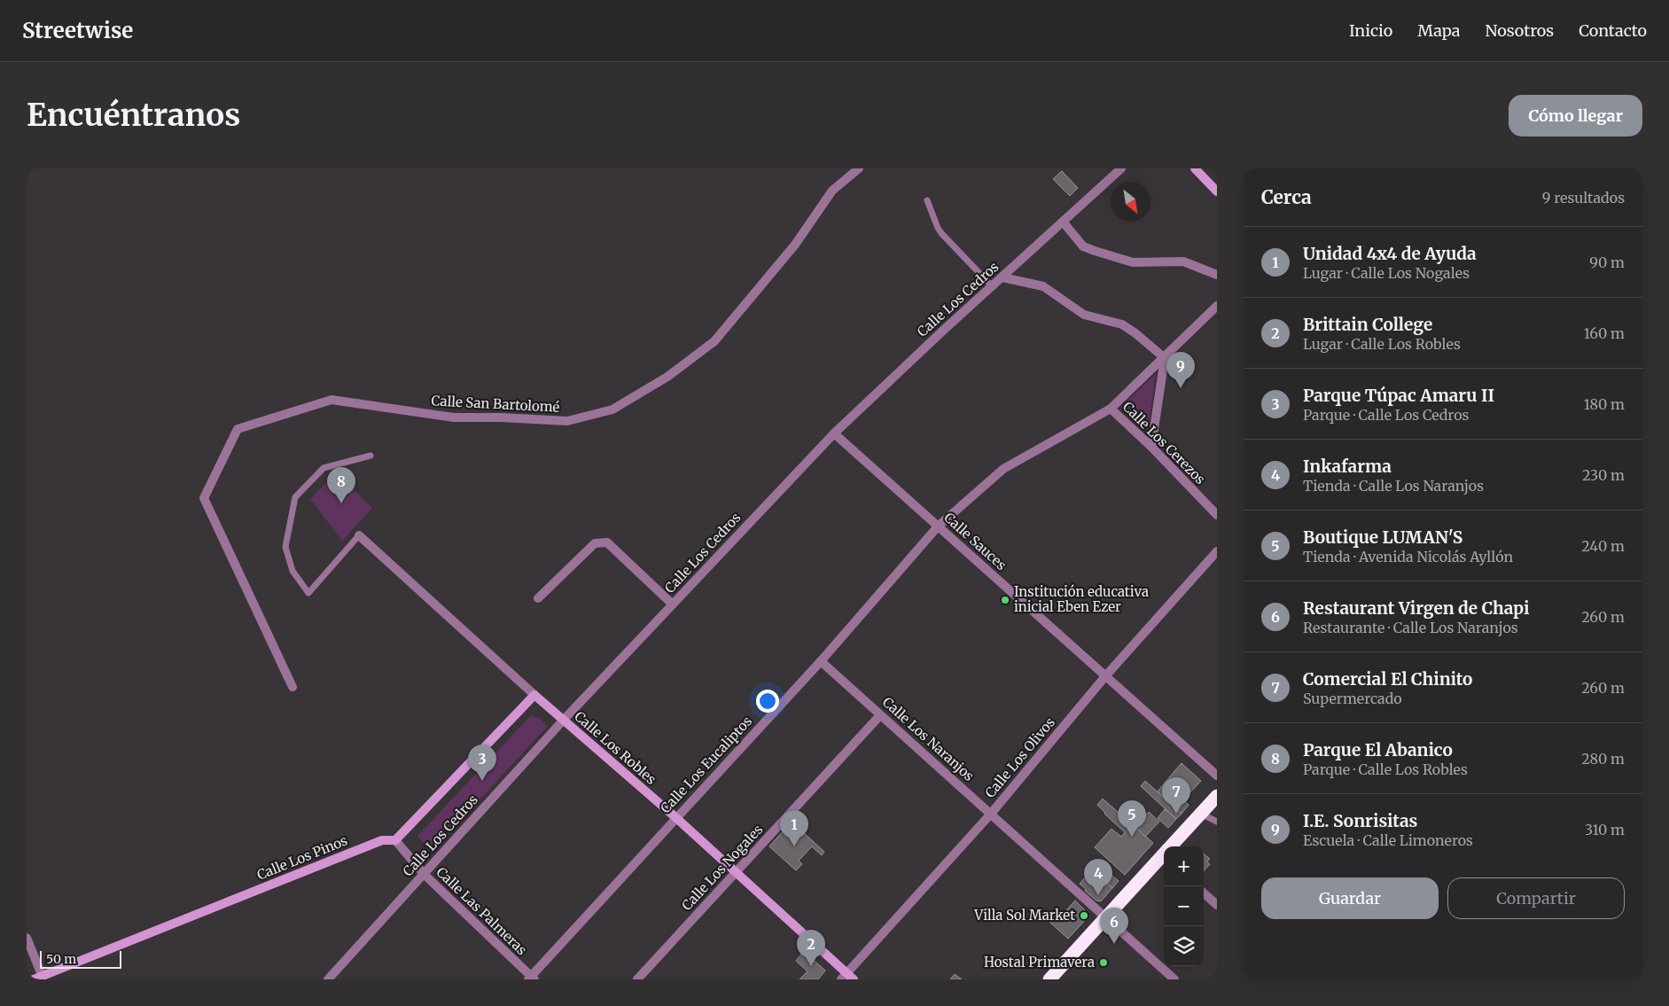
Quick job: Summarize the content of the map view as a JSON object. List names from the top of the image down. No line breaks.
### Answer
{"streets":{"street":["Calle Los Cedros","Calle San Bartolomé","Calle Los Cerezos","Calle Sauces","Calle Los Naranjos","Calle Los Robles","Calle Los Olivos","Calle Los Eucaliptos","Calle Los Pinos","Calle Los Nogales","Calle Las Palmeras"]},"crossings":[["Calle Los Cedros","Calle Sauces"],["Calle Los Cedros","Calle Los Robles"],["Calle Los Cedros","Calle Las Palmeras"],["Calle Los Cerezos","Calle Los Eucaliptos"],["Calle Sauces","Calle Los Olivos"],["Calle Sauces","Calle Los Eucaliptos"],["Calle Los Naranjos","Calle Los Olivos"],["Calle Los Naranjos","Calle Los Eucaliptos"],["Calle Los Naranjos","Calle Los Nogales"],["Calle Los Robles","Calle Los Olivos"],["Calle Los Robles","Calle Los Eucaliptos"],["Calle Los Robles","Calle Los Nogales"],["Calle Los Eucaliptos","Calle Las Palmeras"],["Calle Los Pinos","Calle Las Palmeras"]],"places":["Institución educativa inicial Eben Ezer","Villa Sol Market","Hostal Primavera"],"scale_bar":"50 m","north":"bottom right","page":{"header":"Streetwise","nav":["Inicio","Mapa","Nosotros","Contacto"],"buttons":["Cómo llegar",["Guardar","Compartir"]],"title":"Encuéntranos","heading":["Cerca","9 resultados"],"list":[{"mark":"1","name":"Unidad 4x4 de Ayuda","note":"Lugar · Calle Los Nogales","value":"90 m"},{"mark":"2","name":"Brittain College","note":"Lugar · Calle Los Robles","value":"160 m"},{"mark":"3","name":"Parque Túpac Amaru II","note":"Parque · Calle Los Cedros","value":"180 m"},{"mark":"4","name":"Inkafarma","note":"Tienda · Calle Los Naranjos","value":"230 m"},{"mark":"5","name":"Boutique LUMAN'S","note":"Tienda · Avenida Nicolás Ayllón","value":"240 m"},{"mark":"6","name":"Restaurant Virgen de Chapi","note":"Restaurante · Calle Los Naranjos","value":"260 m"},{"mark":"7","name":"Comercial El Chinito","note":"Supermercado","value":"260 m"},{"mark":"8","name":"Parque El Abanico","note":"Parque · Calle Los Robles","value":"280 m"},{"mark":"9","name":"I.E. Sonrisitas","note":"Escuela · Calle Limoneros","value":"310 m"}],"pins":["9","8","3","7","5","1","4","6","2"],"map_buttons":["+","−"],"scale":"50 m"}}
